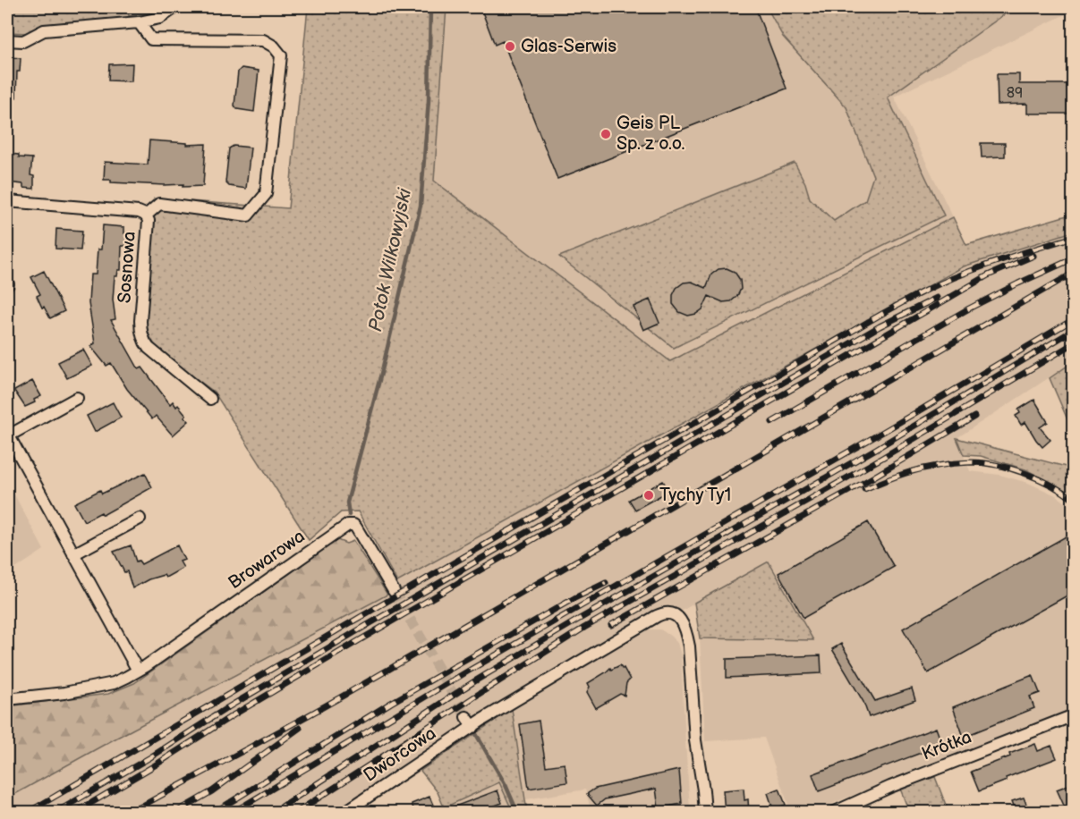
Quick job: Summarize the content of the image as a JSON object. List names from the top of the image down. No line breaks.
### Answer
{"streets":{"street":["Sosnowa","Browarowa","Krótka","Dworcowa"]},"water":["Potok Wilkowyjski"],"places":["Glas-Serwis","Geis PL Sp. z o.o.","Tychy Ty1"],"house_numbers":["89"]}
